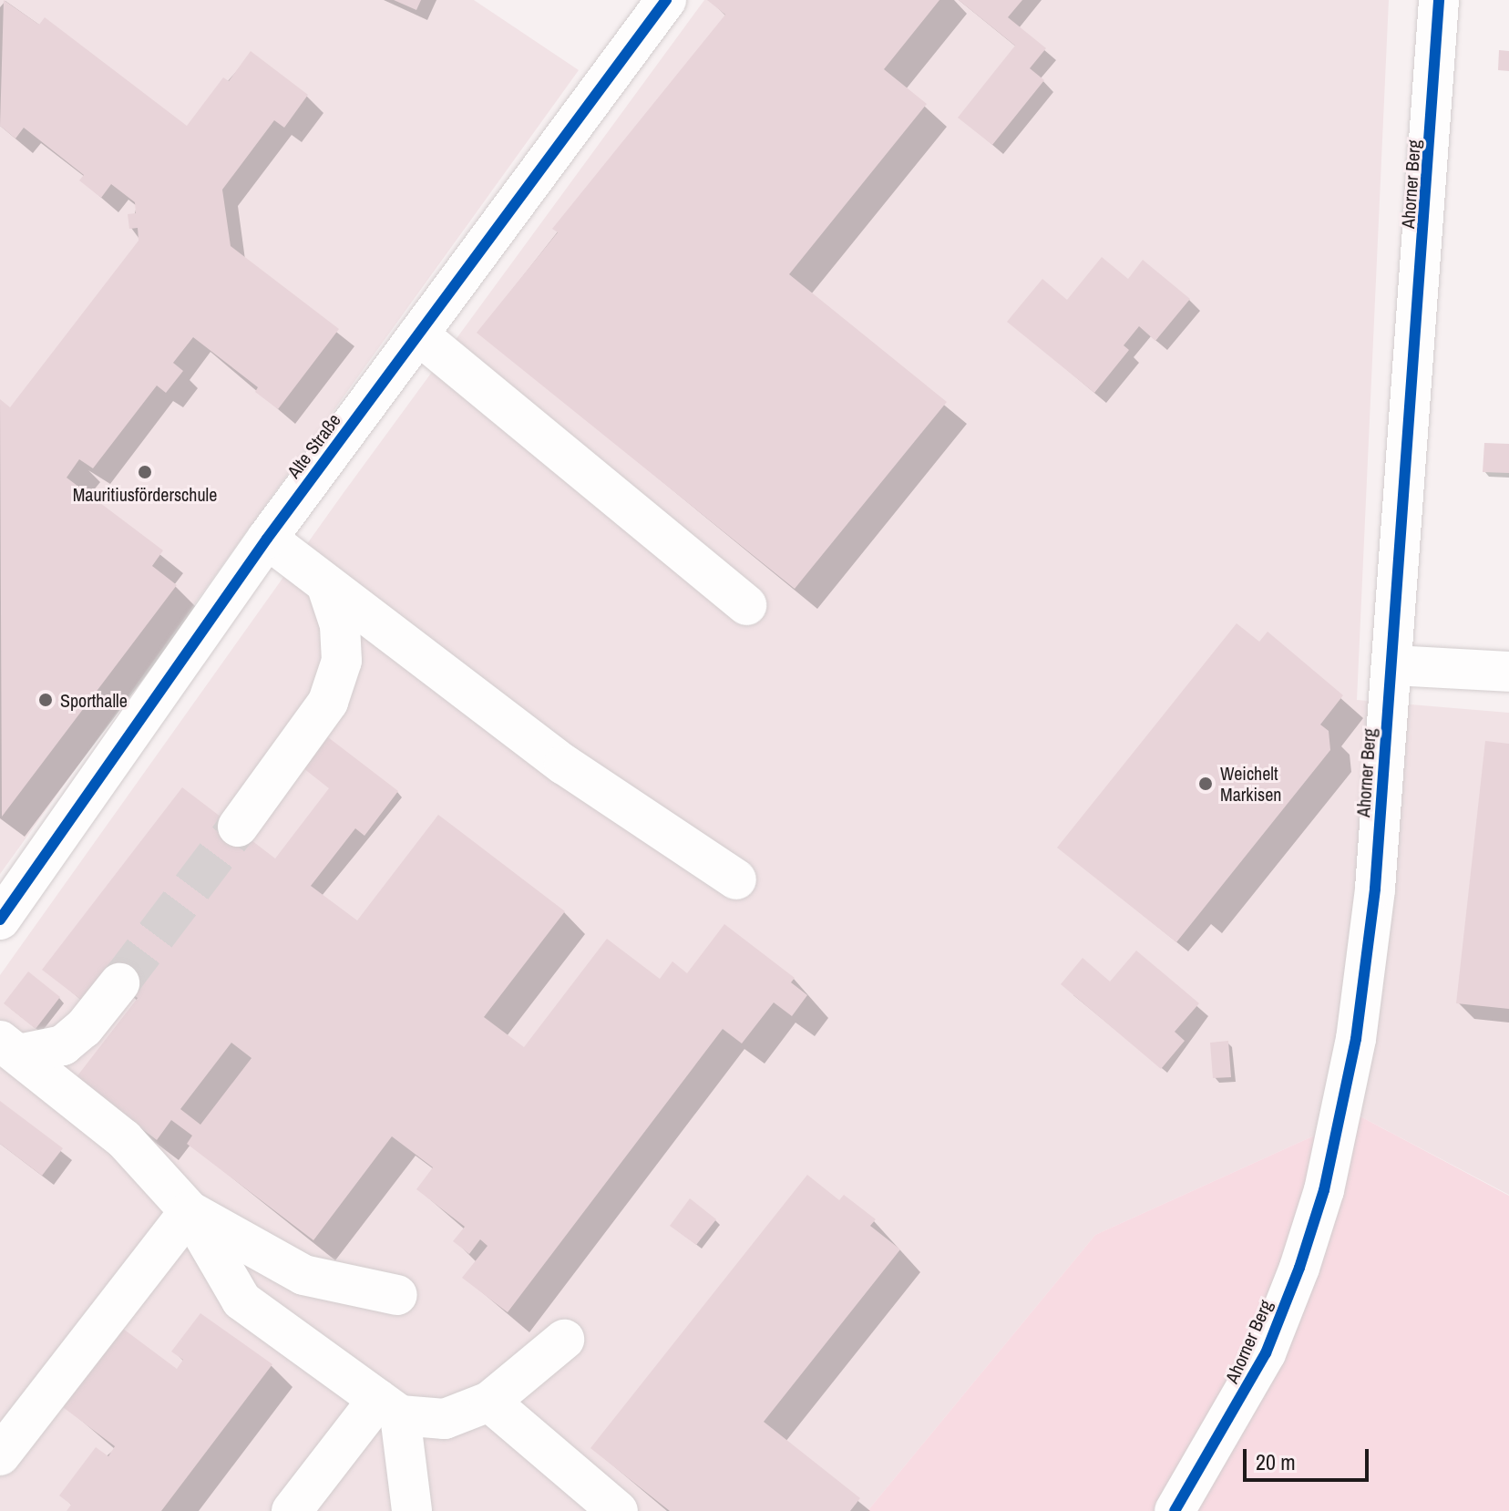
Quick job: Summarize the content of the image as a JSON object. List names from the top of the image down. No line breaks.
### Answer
{"streets":{"street":["Ahorner Berg","Alte Straße"]},"places":["Mauritiusförderschule","Sporthalle","Weichelt Markisen"],"scale_bar":"20 m"}
